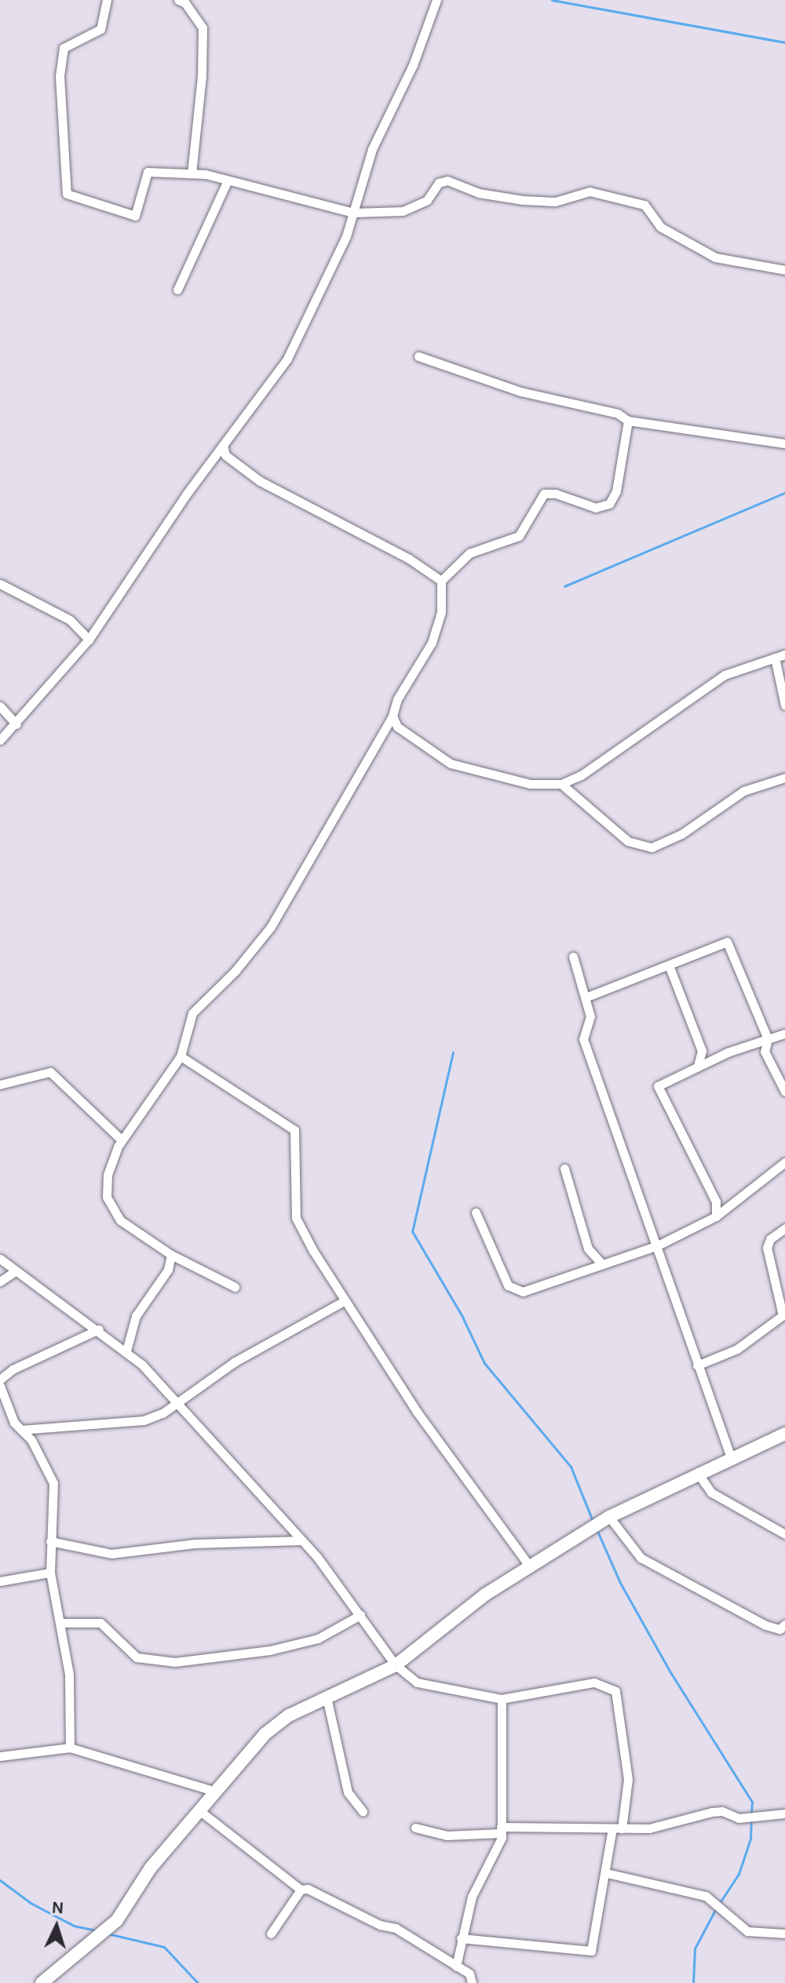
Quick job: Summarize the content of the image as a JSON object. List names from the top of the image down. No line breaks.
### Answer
{"north":"top"}
